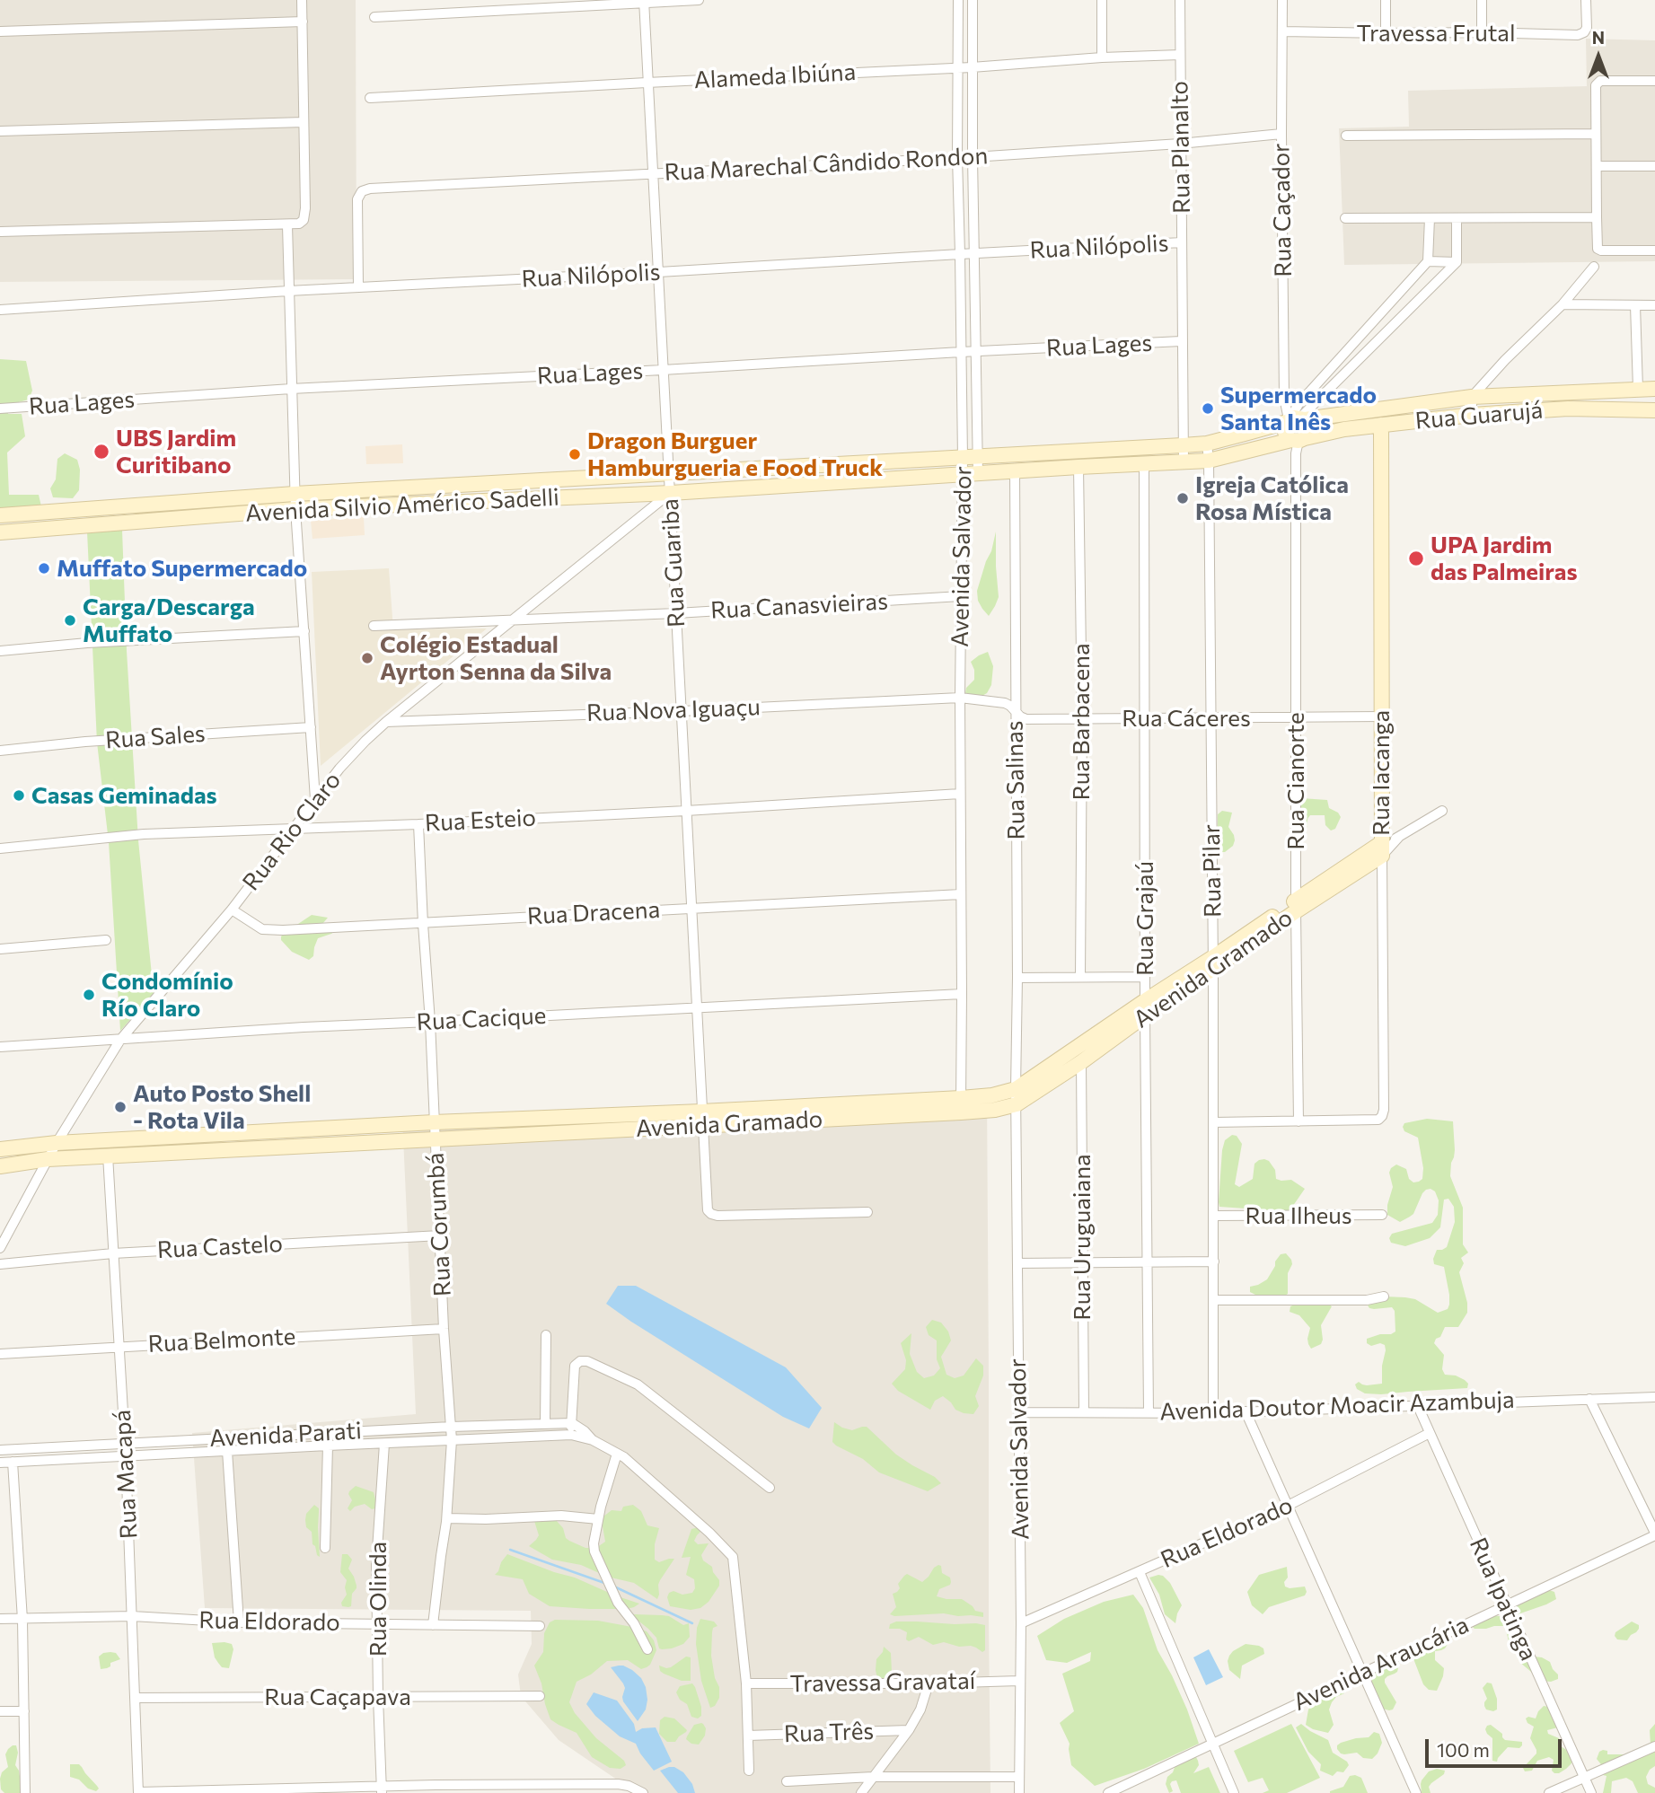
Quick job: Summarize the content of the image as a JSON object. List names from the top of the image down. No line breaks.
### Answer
{"streets":{"main road":["Rua Guarujá","Avenida Silvio Américo Sadelli","Rua Iacanga","Avenida Gramado"],"street":["Travessa Frutal","Alameda Ibiúna","Rua Planalto","Rua Marechal Cândido Rondon","Rua Caçador","Rua Nilópolis","Rua Lages","Avenida Salvador","Rua Guariba","Rua Canasvieiras","Rua Nova Iguaçu","Rua Cáceres","Rua Barbacena","Rua Sales","Rua Salinas","Rua Cianorte","Rua Esteio","Rua Rio Claro","Rua Pilar","Rua Dracena","Rua Grajaú","Rua Cacique","Rua Ilheus","Rua Corumbá","Rua Uruguaiana","Rua Castelo","Rua Belmonte","Avenida Doutor Moacir Azambuja","Avenida Parati","Rua Macapá","Rua Eldorado","Rua Olinda","Rua Ipatinga","Avenida Araucária","Travessa Gravataí","Rua Caçapava","Rua Três"]},"crossings":[["Travessa Frutal","Rua Caçador"],["Alameda Ibiúna","Rua Planalto"],["Alameda Ibiúna","Avenida Salvador"],["Alameda Ibiúna","Rua Guariba"],["Rua Planalto","Rua Marechal Cândido Rondon"],["Rua Planalto","Rua Nilópolis"],["Rua Planalto","Rua Lages"],["Rua Planalto","Avenida Silvio Américo Sadelli"],["Rua Marechal Cândido Rondon","Rua Caçador"],["Rua Marechal Cândido Rondon","Rua Nilópolis"],["Rua Marechal Cândido Rondon","Avenida Salvador"],["Rua Marechal Cândido Rondon","Rua Guariba"],["Rua Caçador","Rua Guarujá"],["Rua Caçador","Avenida Silvio Américo Sadelli"],["Rua Caçador","Rua Cianorte"],["Rua Nilópolis","Avenida Salvador"],["Rua Nilópolis","Rua Guariba"],["Rua Lages","Avenida Salvador"],["Rua Lages","Rua Guariba"],["Rua Guarujá","Avenida Silvio Américo Sadelli"],["Rua Guarujá","Rua Iacanga"],["Rua Guarujá","Rua Cianorte"],["Avenida Silvio Américo Sadelli","Avenida Salvador"],["Avenida Silvio Américo Sadelli","Rua Guariba"],["Avenida Silvio Américo Sadelli","Rua Barbacena"],["Avenida Silvio Américo Sadelli","Rua Salinas"],["Avenida Silvio Américo Sadelli","Rua Cianorte"],["Avenida Silvio Américo Sadelli","Rua Rio Claro"],["Avenida Silvio Américo Sadelli","Rua Pilar"],["Avenida Silvio Américo Sadelli","Rua Grajaú"],["Avenida Salvador","Rua Canasvieiras"],["Avenida Salvador","Rua Nova Iguaçu"],["Avenida Salvador","Rua Cáceres"],["Avenida Salvador","Rua Salinas"],["Avenida Salvador","Rua Esteio"],["Avenida Salvador","Rua Dracena"],["Avenida Salvador","Avenida Gramado"],["Avenida Salvador","Rua Cacique"],["Avenida Salvador","Avenida Doutor Moacir Azambuja"],["Avenida Salvador","Rua Eldorado"],["Avenida Salvador","Travessa Gravataí"],["Rua Guariba","Rua Canasvieiras"],["Rua Guariba","Rua Nova Iguaçu"],["Rua Guariba","Rua Esteio"],["Rua Guariba","Rua Rio Claro"],["Rua Guariba","Rua Dracena"],["Rua Guariba","Avenida Gramado"],["Rua Guariba","Rua Cacique"],["Rua Canasvieiras","Rua Rio Claro"],["Rua Nova Iguaçu","Rua Cáceres"],["Rua Nova Iguaçu","Rua Rio Claro"],["Rua Cáceres","Rua Barbacena"],["Rua Cáceres","Rua Iacanga"],["Rua Cáceres","Rua Salinas"],["Rua Cáceres","Rua Cianorte"],["Rua Cáceres","Rua Pilar"],["Rua Cáceres","Rua Grajaú"],["Rua Iacanga","Rua Cianorte"],["Rua Iacanga","Avenida Gramado"],["Rua Salinas","Avenida Gramado"],["Rua Cianorte","Avenida Gramado"],["Rua Esteio","Rua Rio Claro"],["Rua Esteio","Rua Corumbá"],["Rua Rio Claro","Rua Dracena"],["Rua Rio Claro","Avenida Gramado"],["Rua Rio Claro","Rua Cacique"],["Rua Pilar","Avenida Gramado"],["Rua Pilar","Rua Ilheus"],["Rua Pilar","Avenida Doutor Moacir Azambuja"],["Rua Dracena","Rua Corumbá"],["Rua Grajaú","Avenida Gramado"],["Rua Grajaú","Avenida Doutor Moacir Azambuja"],["Avenida Gramado","Rua Corumbá"],["Avenida Gramado","Rua Uruguaiana"],["Avenida Gramado","Rua Macapá"],["Rua Cacique","Rua Corumbá"],["Rua Corumbá","Rua Castelo"],["Rua Corumbá","Rua Belmonte"],["Rua Corumbá","Avenida Parati"],["Rua Corumbá","Rua Eldorado"],["Rua Uruguaiana","Avenida Doutor Moacir Azambuja"],["Rua Castelo","Rua Macapá"],["Rua Belmonte","Rua Macapá"],["Avenida Doutor Moacir Azambuja","Rua Ipatinga"],["Avenida Parati","Rua Macapá"],["Avenida Parati","Rua Olinda"],["Rua Macapá","Rua Eldorado"],["Rua Macapá","Rua Caçapava"],["Rua Eldorado","Rua Olinda"],["Rua Eldorado","Rua Ipatinga"],["Rua Olinda","Rua Caçapava"],["Rua Ipatinga","Avenida Araucária"]],"places":["Supermercado Santa Inês","UBS Jardim Curitibano","Dragon Burguer Hamburgueria e Food Truck","Igreja Católica Rosa Mística","UPA Jardim das Palmeiras","Muffato Supermercado","Carga/Descarga Muffato","Colégio Estadual Ayrton Senna da Silva","Casas Geminadas","Condomínio Río Claro","Auto Posto Shell - Rota Vila"],"scale_bar":"100 m","north":"top"}
